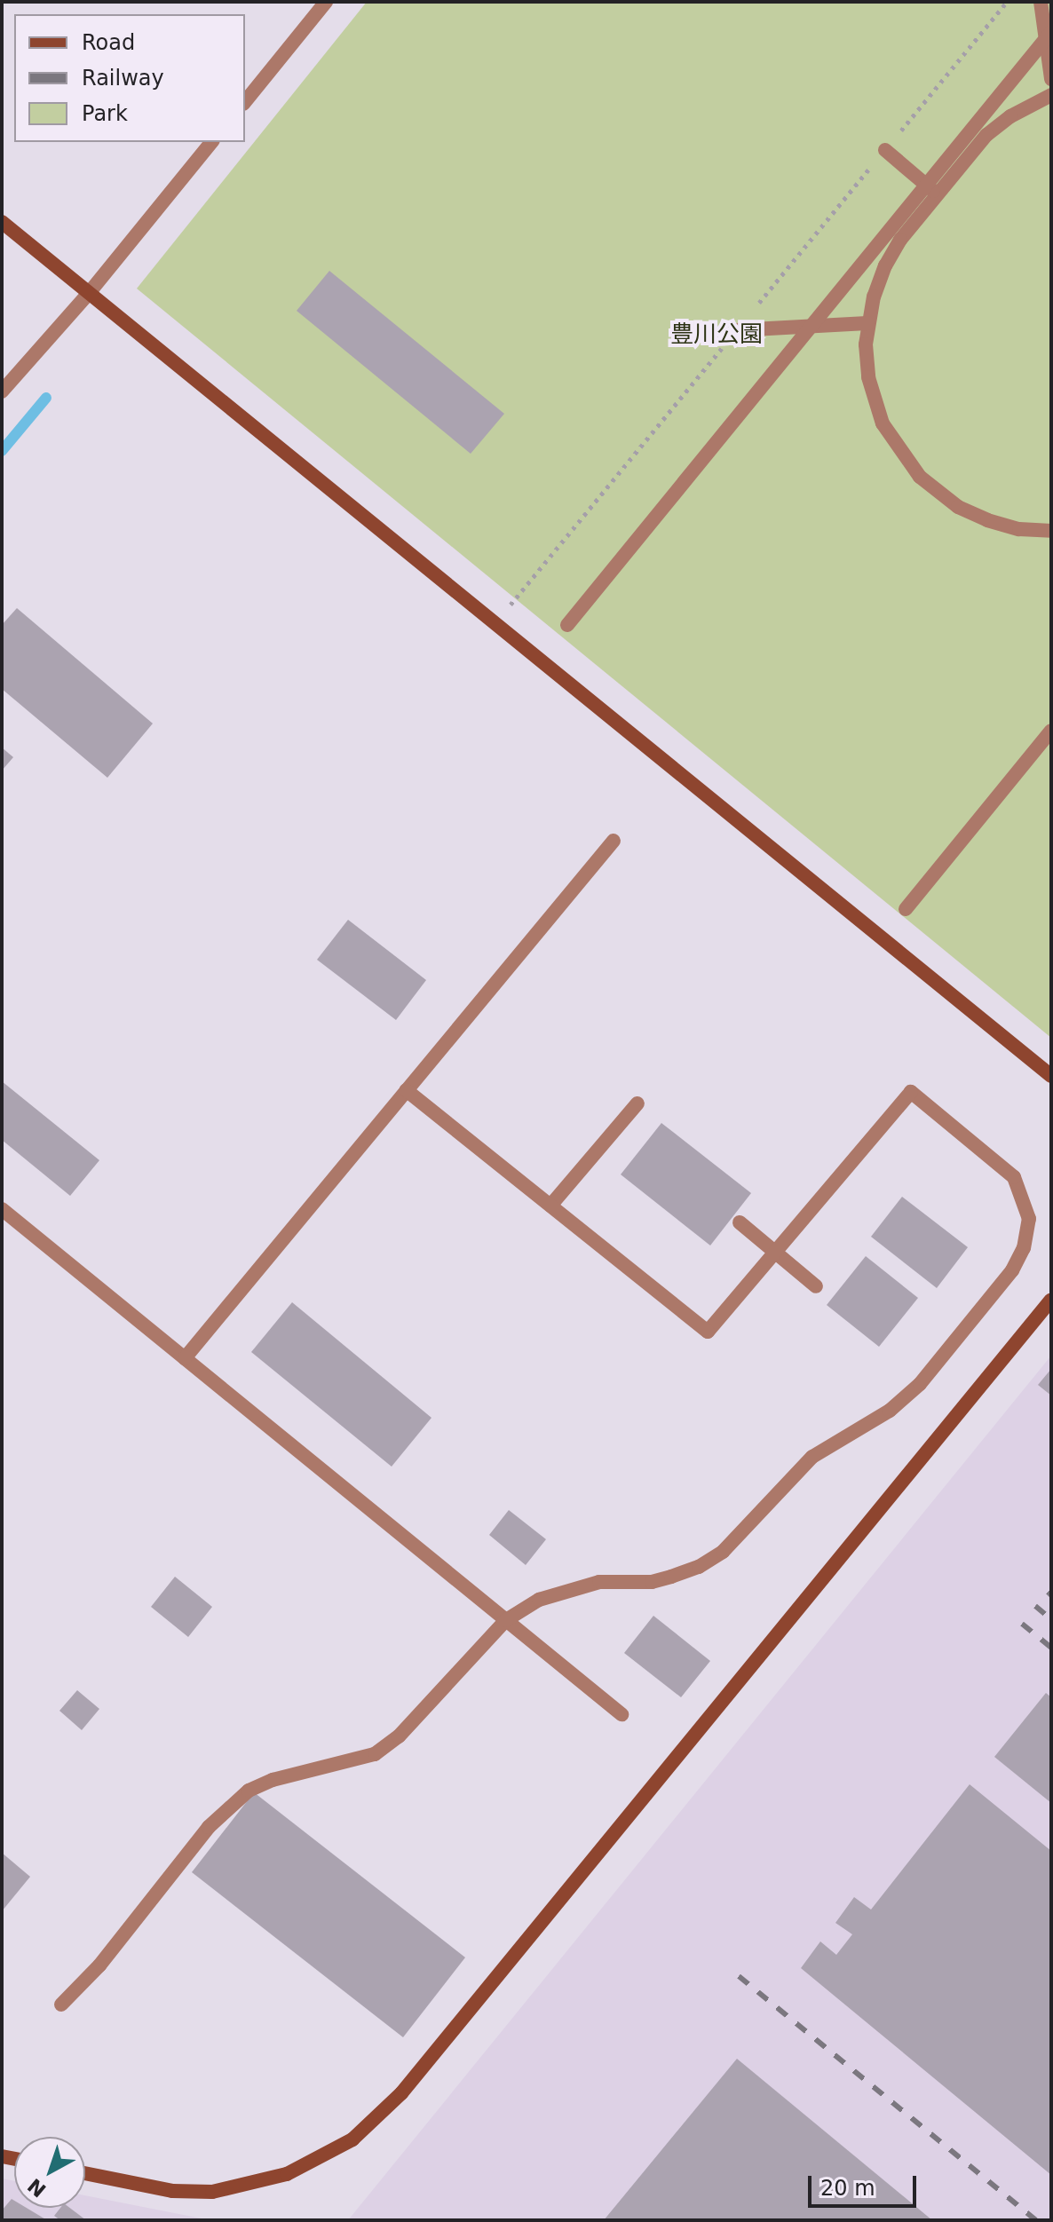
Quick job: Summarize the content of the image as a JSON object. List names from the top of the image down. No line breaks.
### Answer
{"parks":["豊川公園"],"legend":["Road","Railway","Park"],"scale_bar":"20 m","north":"bottom left"}
